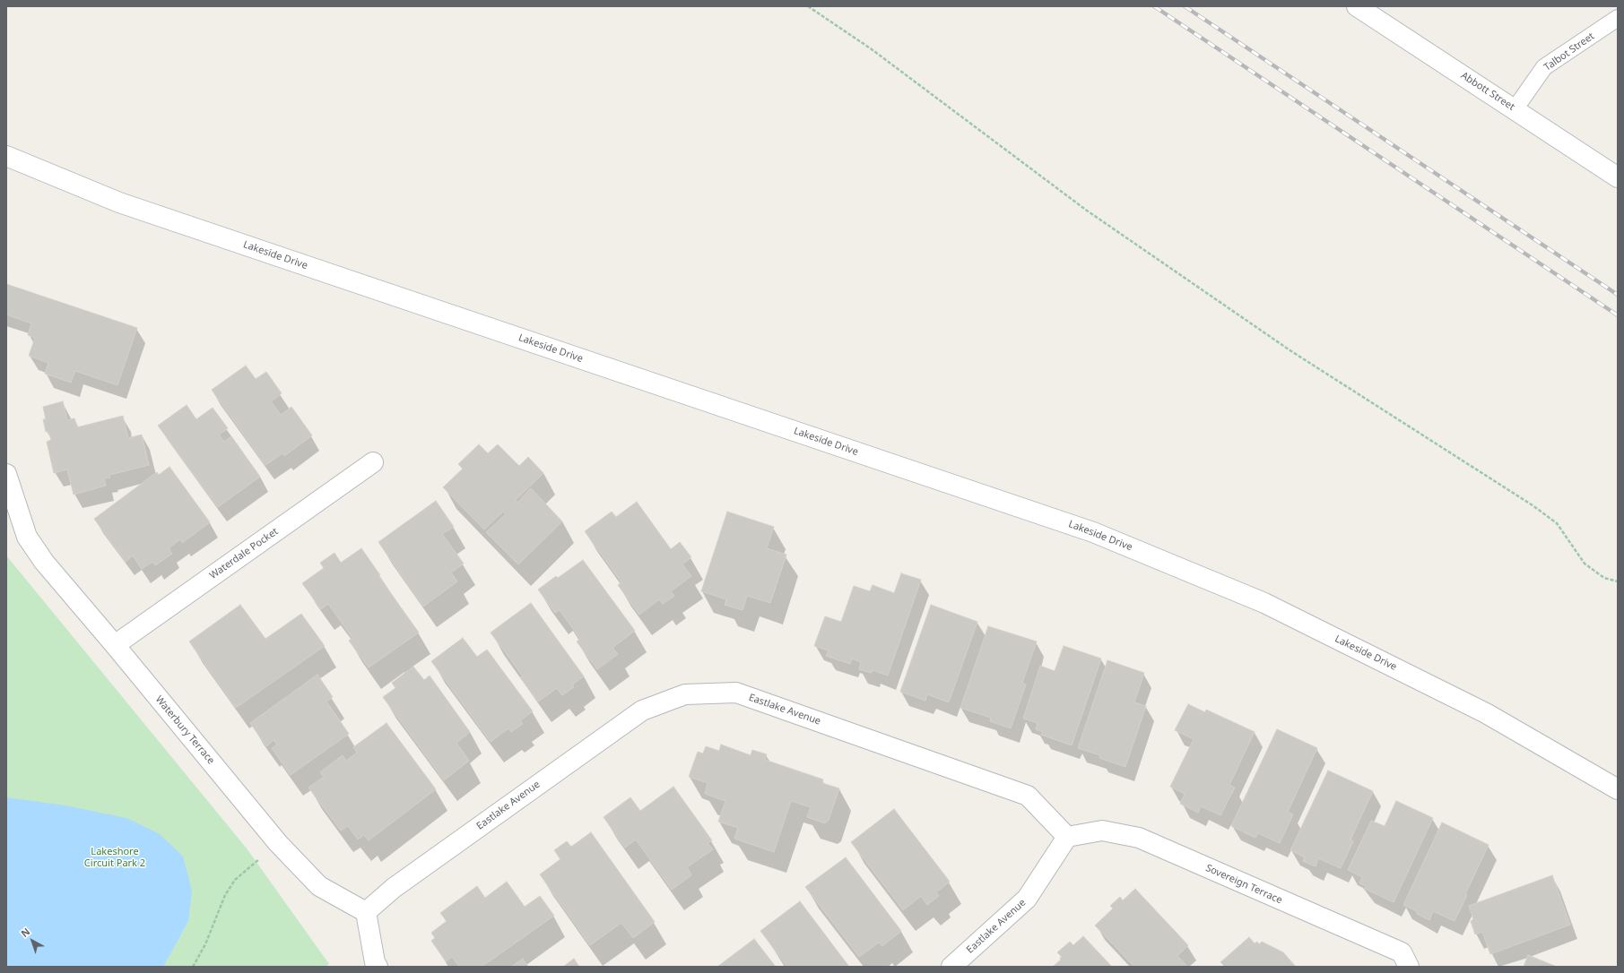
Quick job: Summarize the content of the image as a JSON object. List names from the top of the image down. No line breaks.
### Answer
{"streets":{"street":["Abbott Street","Lakeside Drive","Waterdale Pocket","Eastlake Avenue","Waterbury Terrace","Sovereign Terrace"],"lane":["Talbot Street"]},"crossings":[["Talbot Street","Abbott Street"],["Waterdale Pocket","Waterbury Terrace"],["Eastlake Avenue","Waterbury Terrace"],["Eastlake Avenue","Sovereign Terrace"]],"parks":["Lakeshore Circuit Park 2"],"north":"top left"}
